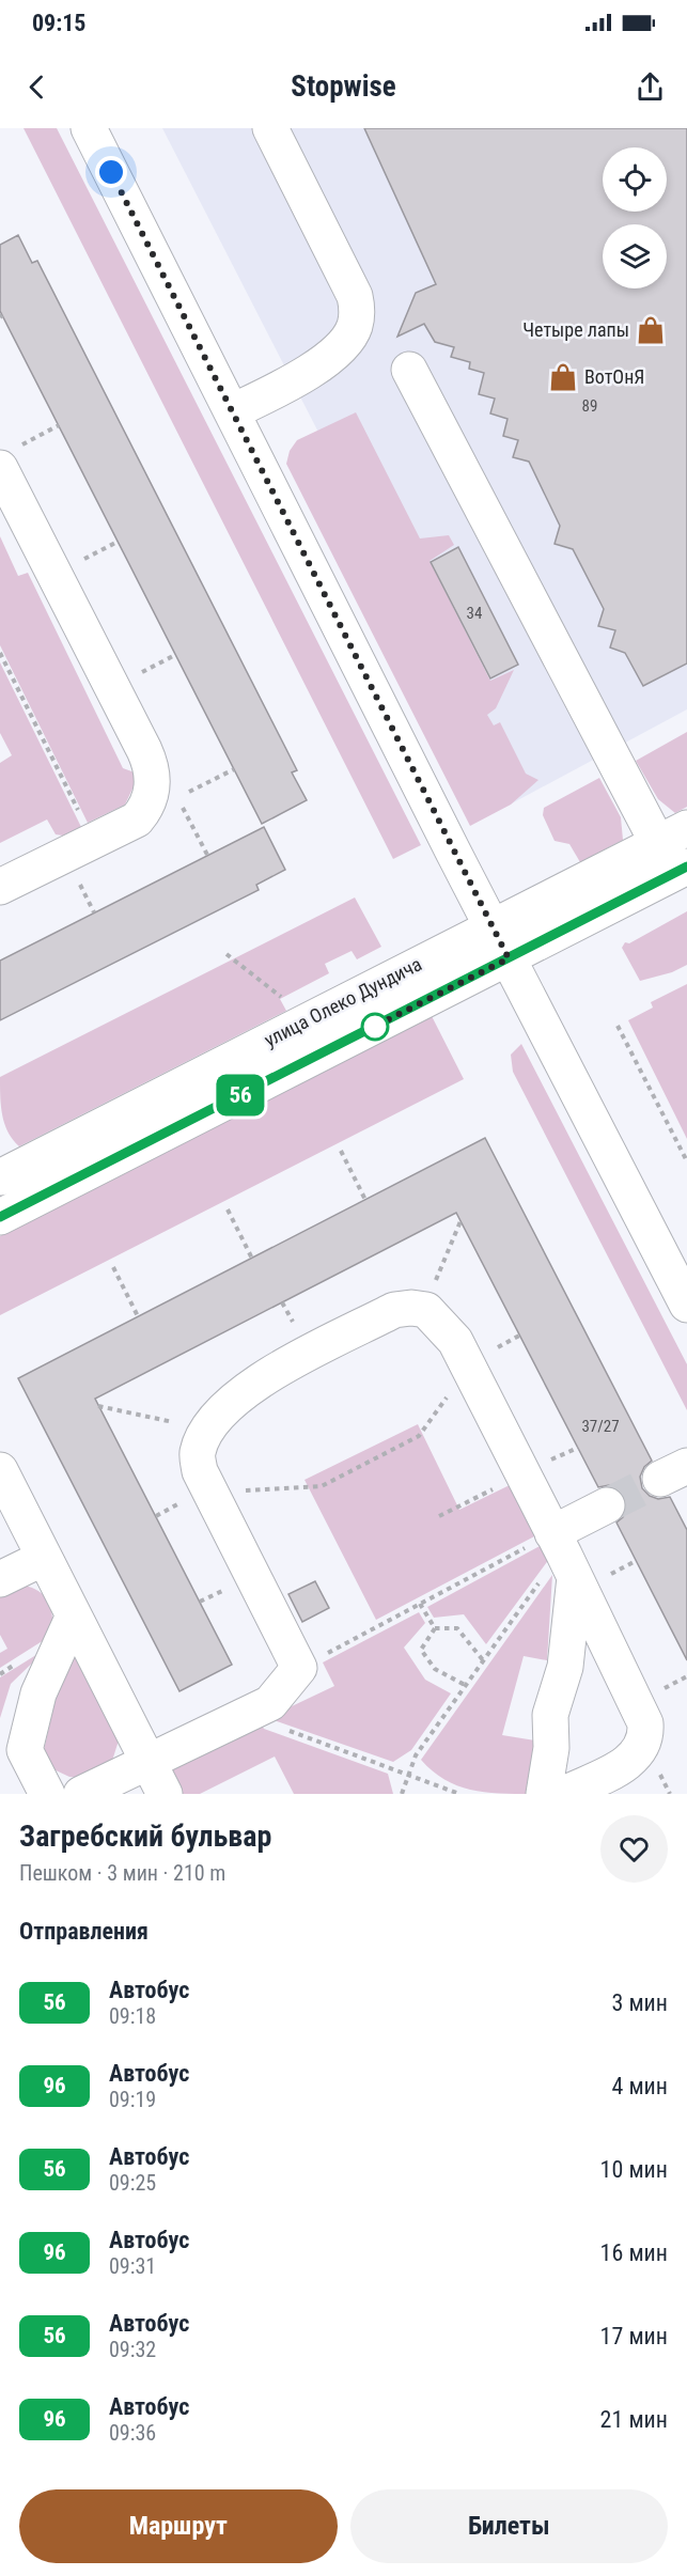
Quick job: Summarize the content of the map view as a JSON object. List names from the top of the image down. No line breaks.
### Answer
{"streets":{"street":["улица Олеко Дундича"]},"places":{"shop":["Четыре лапы","ВотОнЯ"]},"lines":["bus line 56"],"house_numbers":["89","34","37/27"],"page":{"status":"09:15","header":"Stopwise","on_map":"56","heading":[["Загребский бульвар","Пешком · 3 мин · 210 m"],"Отправления"],"list":[{"mark":"56","name":"Автобус","note":"09:18","value":"3 мин"},{"mark":"96","name":"Автобус","note":"09:19","value":"4 мин"},{"mark":"56","name":"Автобус","note":"09:25","value":"10 мин"},{"mark":"96","name":"Автобус","note":"09:31","value":"16 мин"},{"mark":"56","name":"Автобус","note":"09:32","value":"17 мин"},{"mark":"96","name":"Автобус","note":"09:36","value":"21 мин"}],"buttons":["Маршрут","Билеты"]}}
